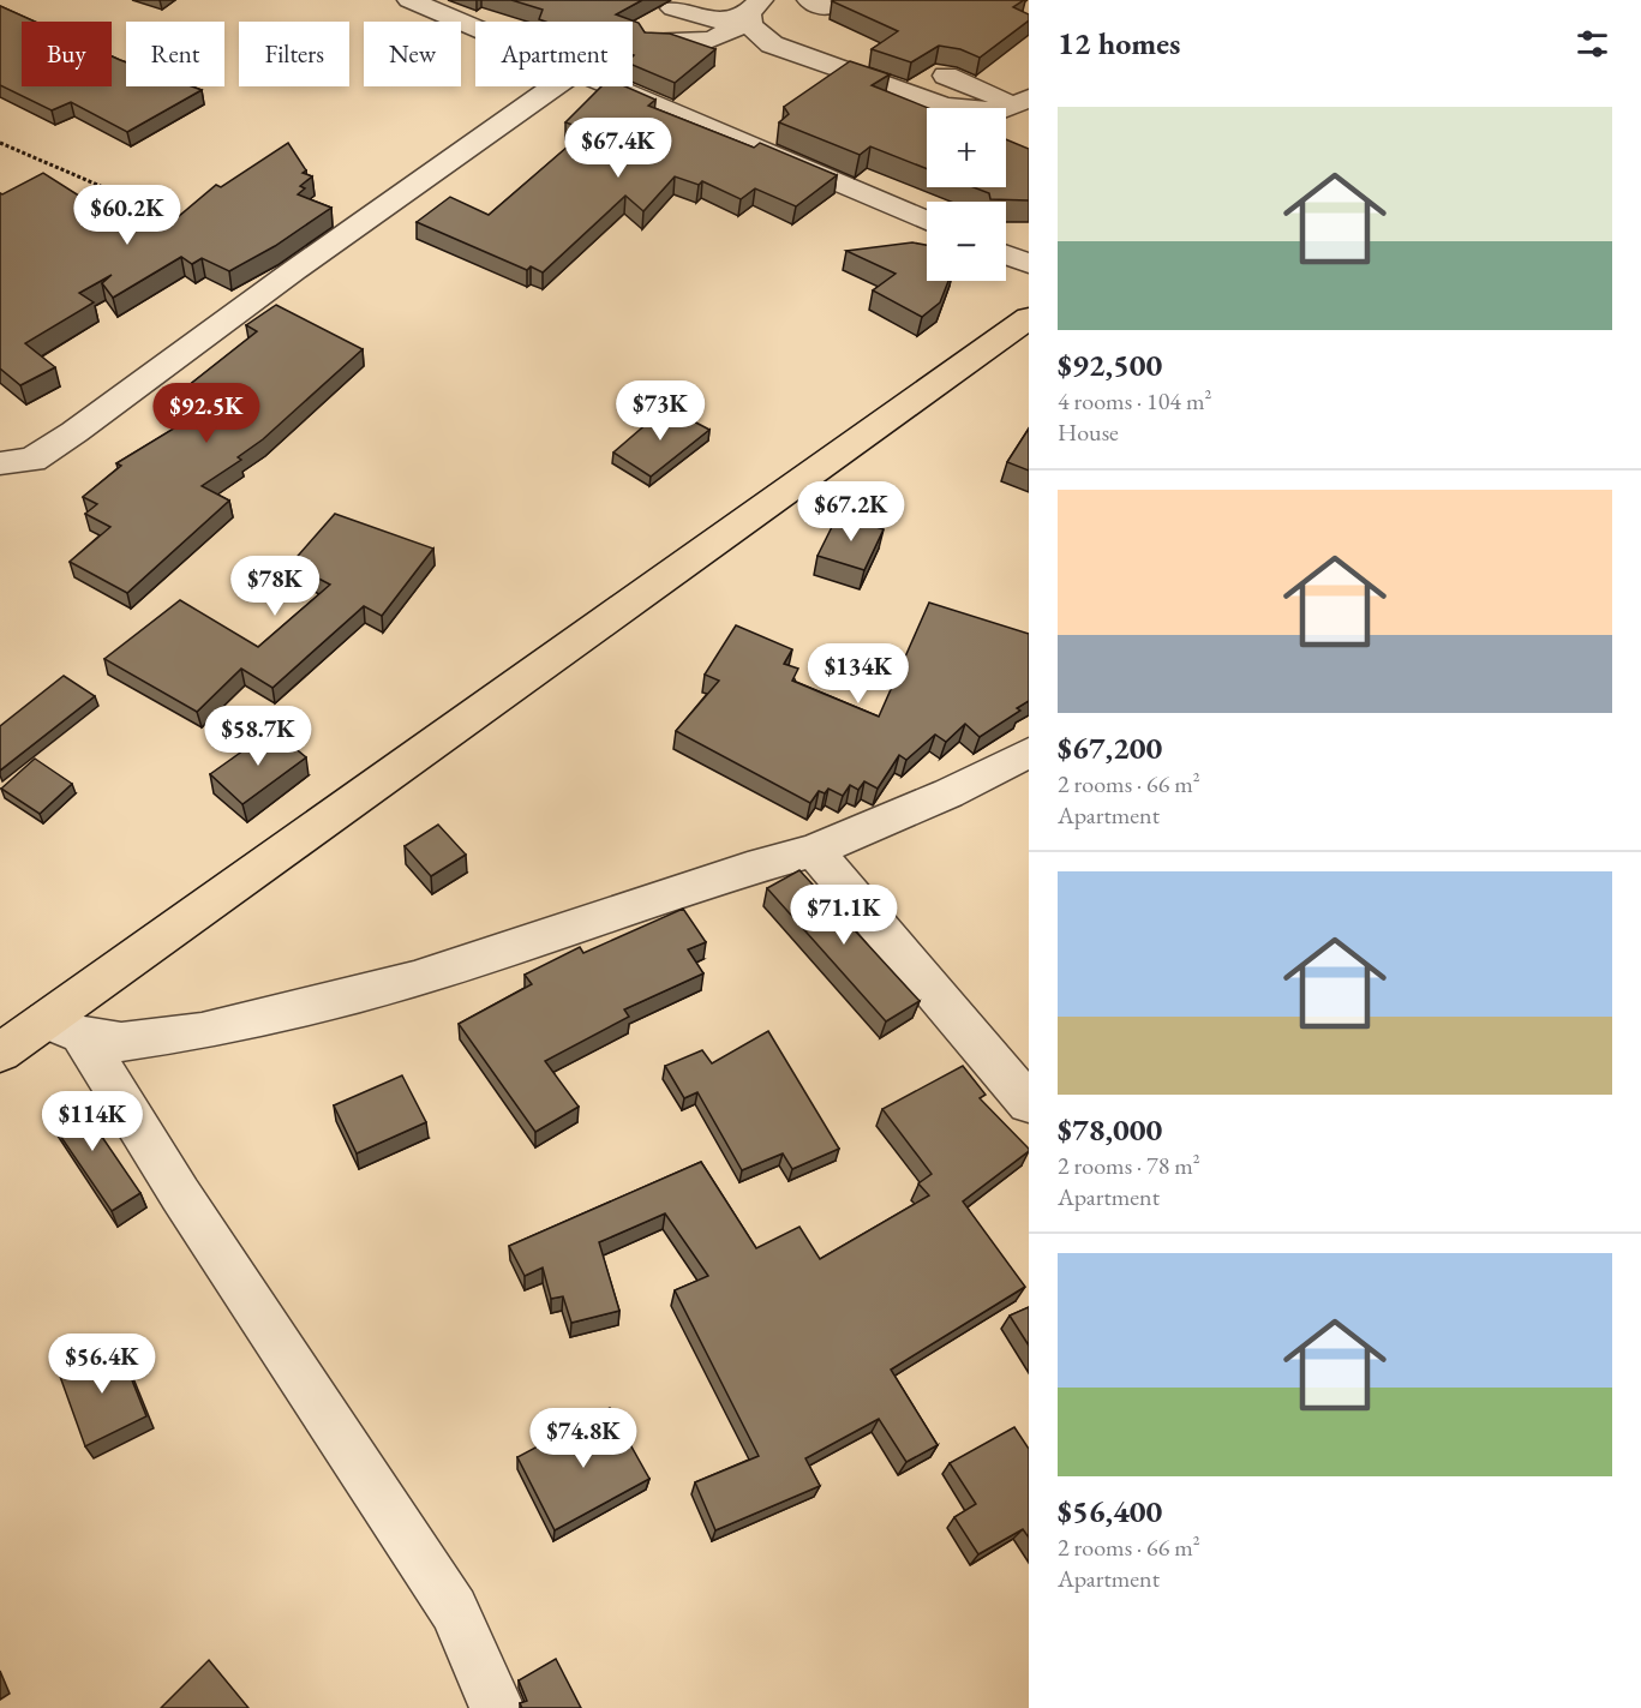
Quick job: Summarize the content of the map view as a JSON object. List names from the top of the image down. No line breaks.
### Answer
{"page":{"heading":"12 homes","chip":["Buy","Rent","Filters","New","Apartment"],"list":[{"name":"$92,500","note":"4 rooms · 104 m² · House"},{"name":"$67,200","note":"2 rooms · 66 m² · Apartment"},{"name":"$78,000","note":"2 rooms · 78 m² · Apartment"},{"name":"$56,400","note":"2 rooms · 66 m² · Apartment"}],"map_buttons":["+","−"],"price":["$67.4K","$60.2K","$73K","$92.5K","$67.2K","$78K","$134K","$58.7K","$71.1K","$114K","$56.4K","$74.8K"]}}
